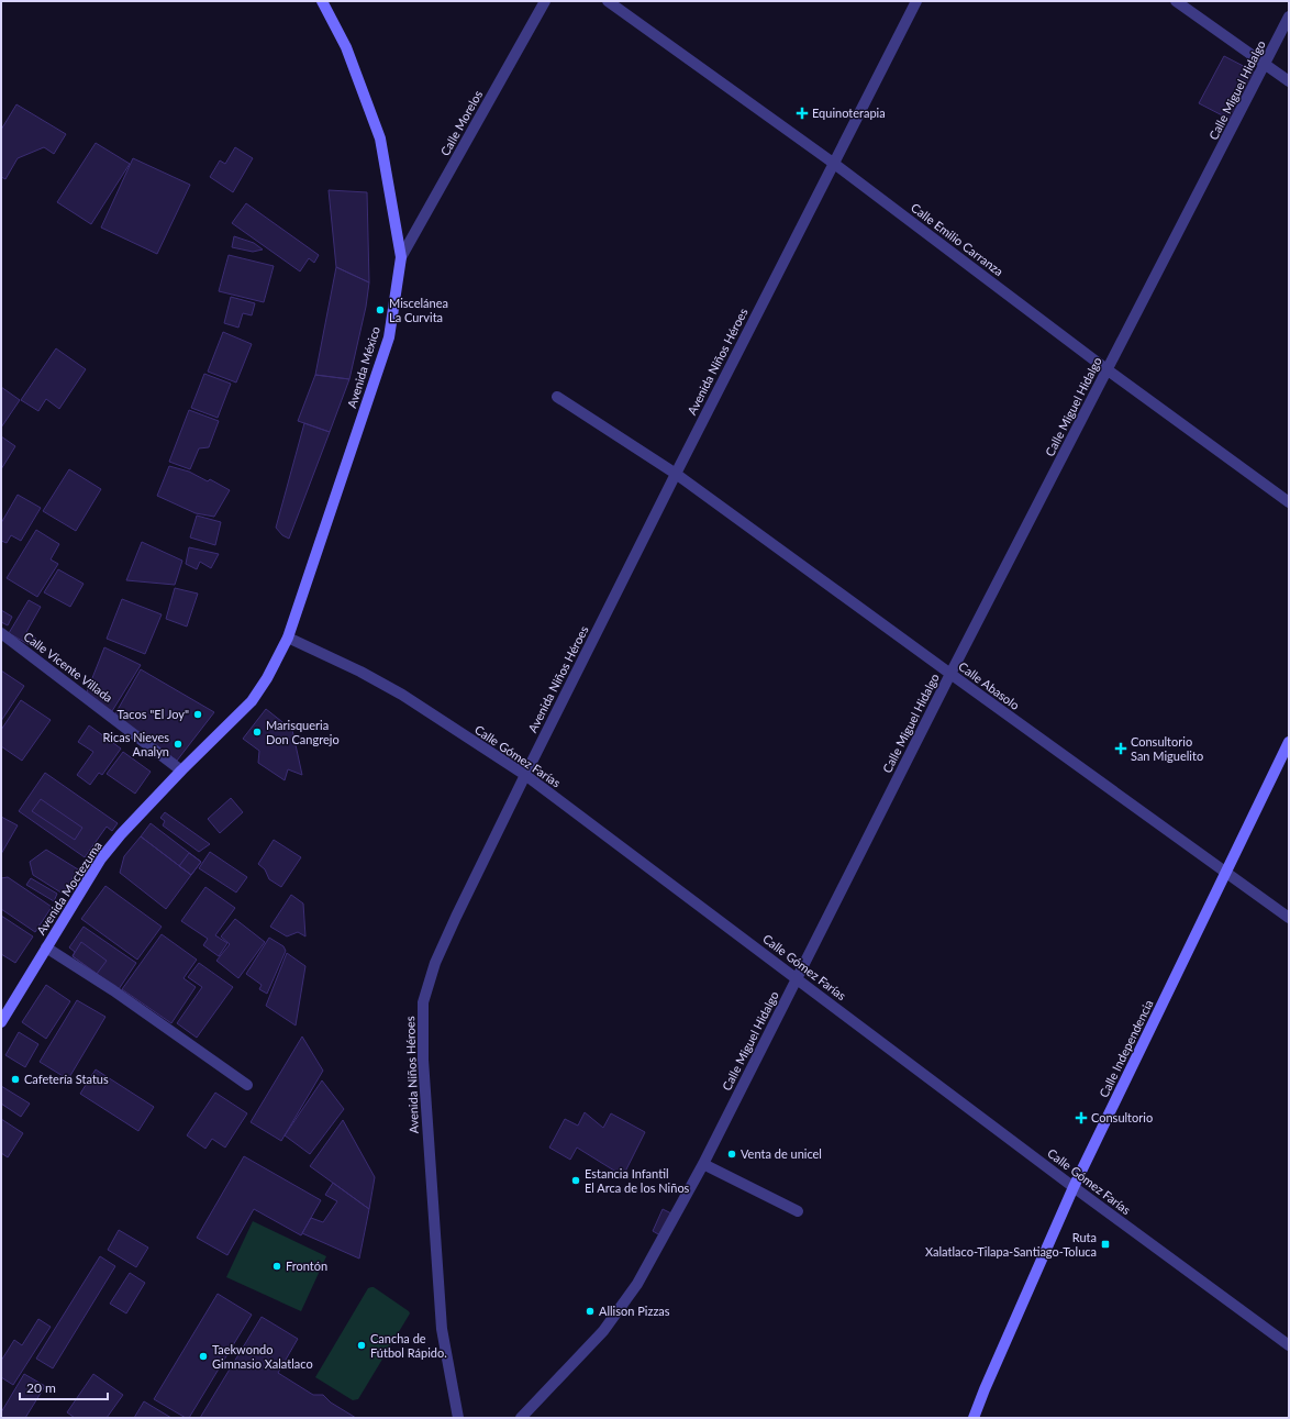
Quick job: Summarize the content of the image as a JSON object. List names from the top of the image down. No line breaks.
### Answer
{"streets":{"main road":["Avenida México","Avenida Moctezuma","Calle Independencia"],"street":["Calle Miguel Hidalgo","Calle Morelos","Calle Emilio Carranza","Avenida Niños Héroes","Calle Vicente Villada","Calle Abasolo","Calle Gómez Farías"]},"crossings":[["Calle Miguel Hidalgo","Calle Emilio Carranza"],["Calle Miguel Hidalgo","Calle Abasolo"],["Calle Miguel Hidalgo","Calle Gómez Farías"],["Calle Morelos","Avenida México"],["Calle Emilio Carranza","Avenida Niños Héroes"],["Avenida Niños Héroes","Calle Abasolo"],["Avenida Niños Héroes","Calle Gómez Farías"],["Avenida México","Calle Gómez Farías"],["Avenida México","Avenida Moctezuma"],["Calle Vicente Villada","Avenida Moctezuma"],["Calle Abasolo","Calle Independencia"],["Calle Gómez Farías","Avenida Moctezuma"],["Calle Gómez Farías","Calle Independencia"]],"places":{"health":["Equinoterapia","Consultorio San Miguelito","Consultorio"],"other":["Miscelánea La Curvita","Tacos \"El Joy\"","Marisqueria Don Cangrejo","Ricas Nieves Analyn","Cafetería Status","Venta de unicel","Estancia Infantil El Arca de los Niños","Frontón","Allison Pizzas","Cancha de Fútbol Rápido.","Taekwondo Gimnasio Xalatlaco"],"transit":["Ruta Xalatlaco-Tilapa-Santiago-Toluca"]},"scale_bar":"20 m"}
